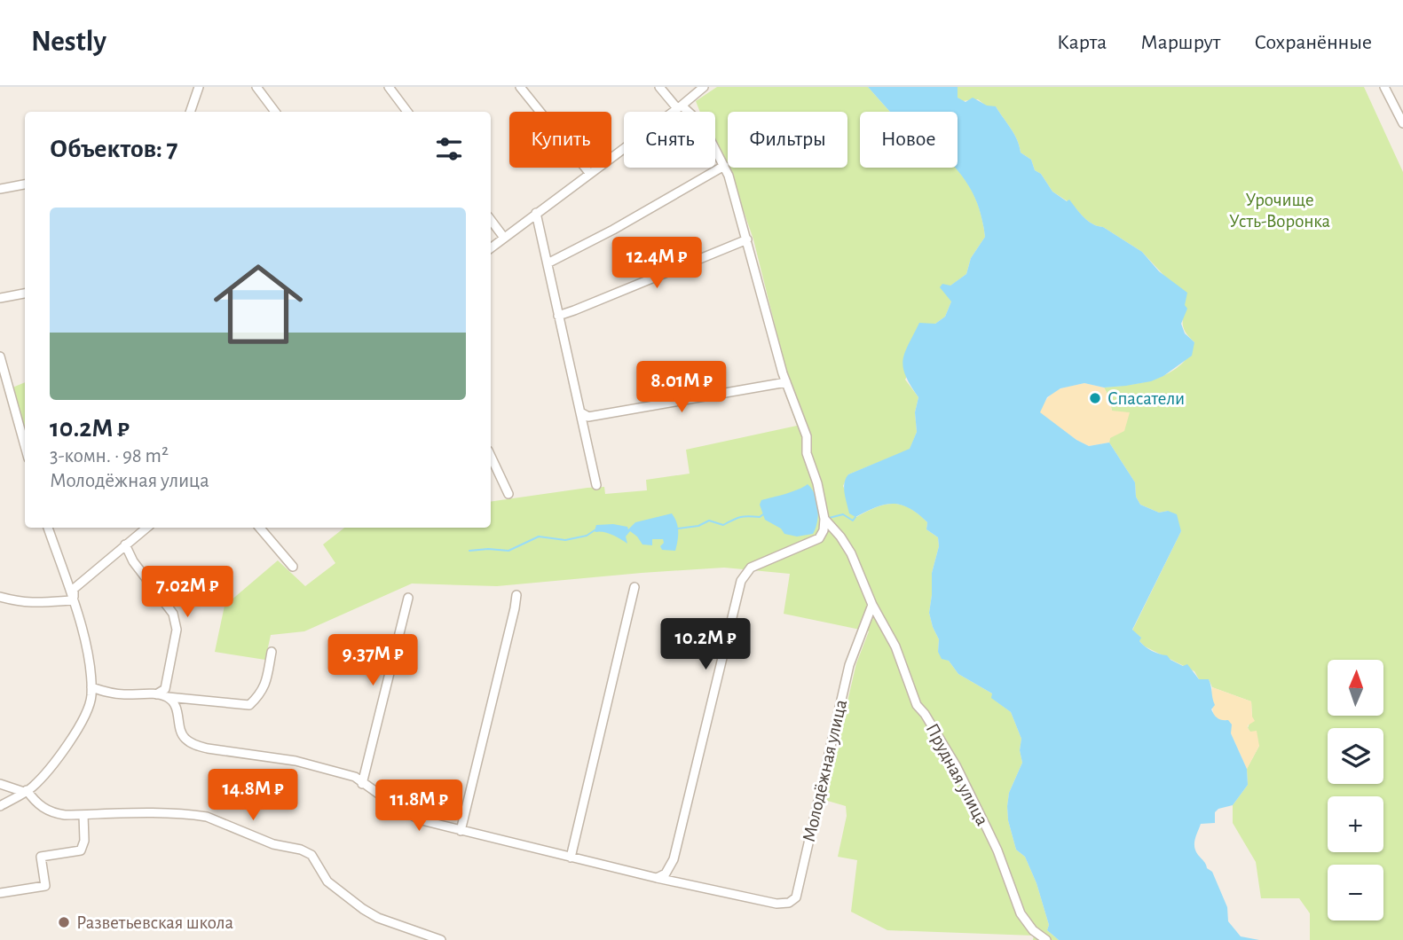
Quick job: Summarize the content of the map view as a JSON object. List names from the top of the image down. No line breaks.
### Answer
{"streets":{"street":["Молодёжная улица","Прудная улица"]},"crossings":[["Молодёжная улица","Прудная улица"]],"parks":["Урочище Усть-Воронка"],"places":["Спасатели","Разветьевская школа"],"north":"top","page":{"header":"Nestly","nav":["Карта","Маршрут","Сохранённые"],"chip":["Купить","Снять","Фильтры","Новое"],"heading":"Объектов: 7","list":[{"name":"10.2M ₽","note":"3-комн. · 98 m² · Молодёжная улица"}],"price":["12.4M ₽","8.01M ₽","7.02M ₽","10.2M ₽","9.37M ₽","14.8M ₽","11.8M ₽"],"map_buttons":["+","−"]}}
